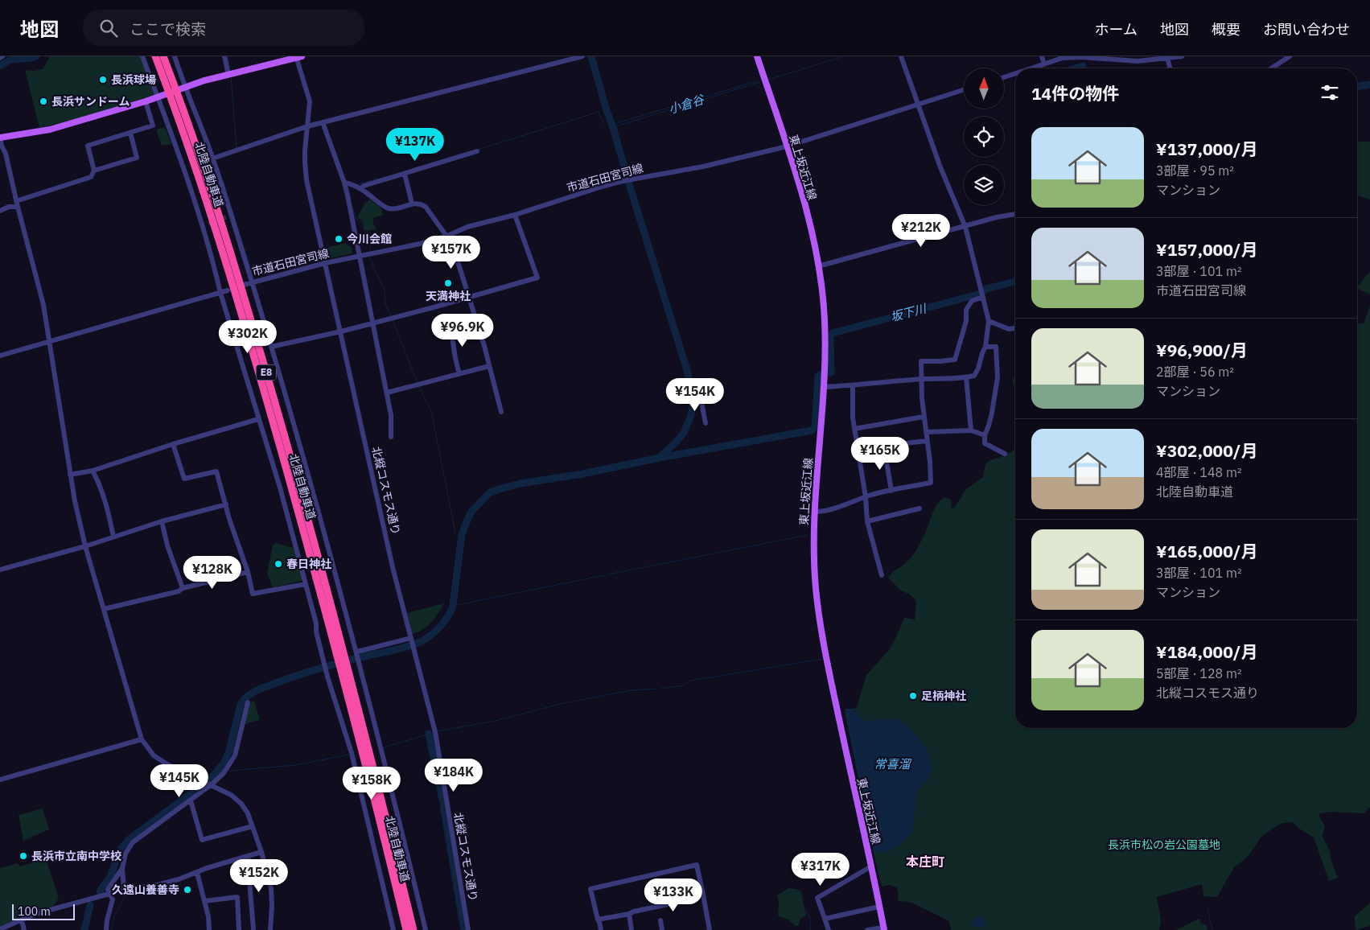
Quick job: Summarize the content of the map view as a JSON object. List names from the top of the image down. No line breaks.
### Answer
{"streets":{"highway":["北陸自動車道","E8"],"main road":["東上坂近江線"],"street":["市道石田宮司線","北縦コスモス通り"]},"crossings":[["東上坂近江線","市道石田宮司線"],["市道石田宮司線","北縦コスモス通り"]],"districts":["本庄町"],"water":["小倉谷","坂下川","常喜溜"],"parks":["長浜市松の岩公園墓地"],"places":["長浜球場","長浜サンドーム","今川会館","天満神社","春日神社","足柄神社","長浜市立南中学校","久遠山養善寺"],"scale_bar":"100 m","north":"top","page":{"header":"地図","search":"ここで検索","nav":["ホーム","地図","概要","お問い合わせ"],"heading":"14件の物件","list":[{"name":"¥137,000/月","note":"3部屋 · 95 m² · マンション"},{"name":"¥157,000/月","note":"3部屋 · 101 m² · 市道石田宮司線"},{"name":"¥96,900/月","note":"2部屋 · 56 m² · マンション"},{"name":"¥302,000/月","note":"4部屋 · 148 m² · 北陸自動車道"},{"name":"¥165,000/月","note":"3部屋 · 101 m² · マンション"},{"name":"¥184,000/月","note":"5部屋 · 128 m² · 北縦コスモス通り"}],"price":["¥137K","¥212K","¥157K","¥96.9K","¥302K","¥154K","¥165K","¥128K","¥184K","¥145K","¥158K","¥317K","¥152K","¥133K"],"scale":"100 m"}}
